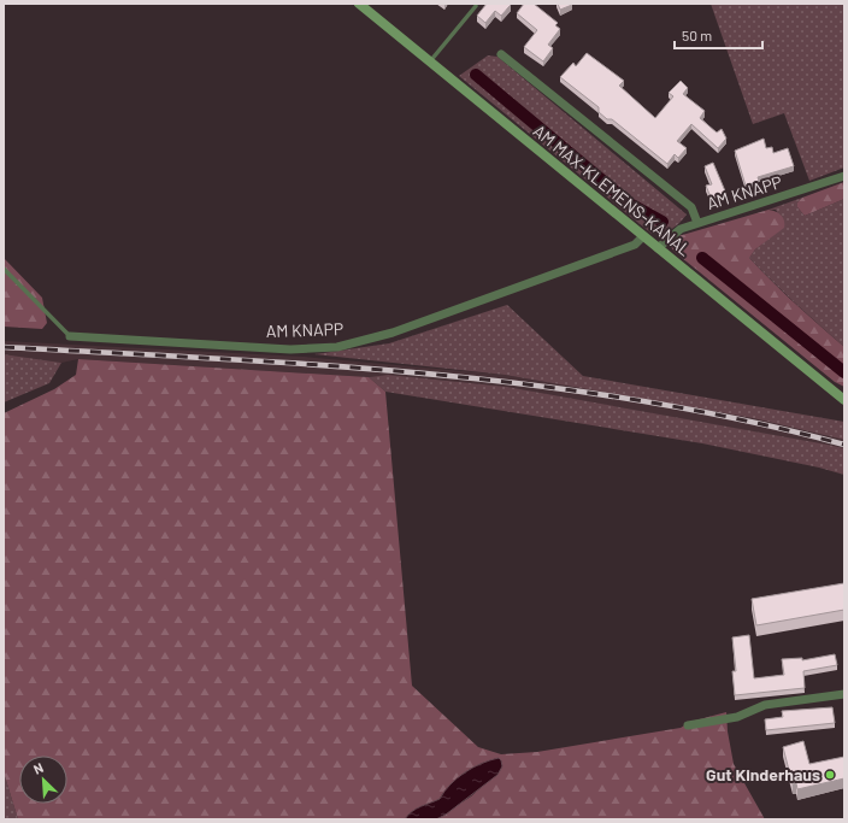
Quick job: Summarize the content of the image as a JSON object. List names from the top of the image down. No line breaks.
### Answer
{"streets":{"main road":["AM MAX-KLEMENS-KANAL"],"street":["AM KNAPP"]},"crossings":[["AM MAX-KLEMENS-KANAL","AM KNAPP"]],"places":["Gut Kinderhaus"],"scale_bar":"50 m","north":"top left"}
